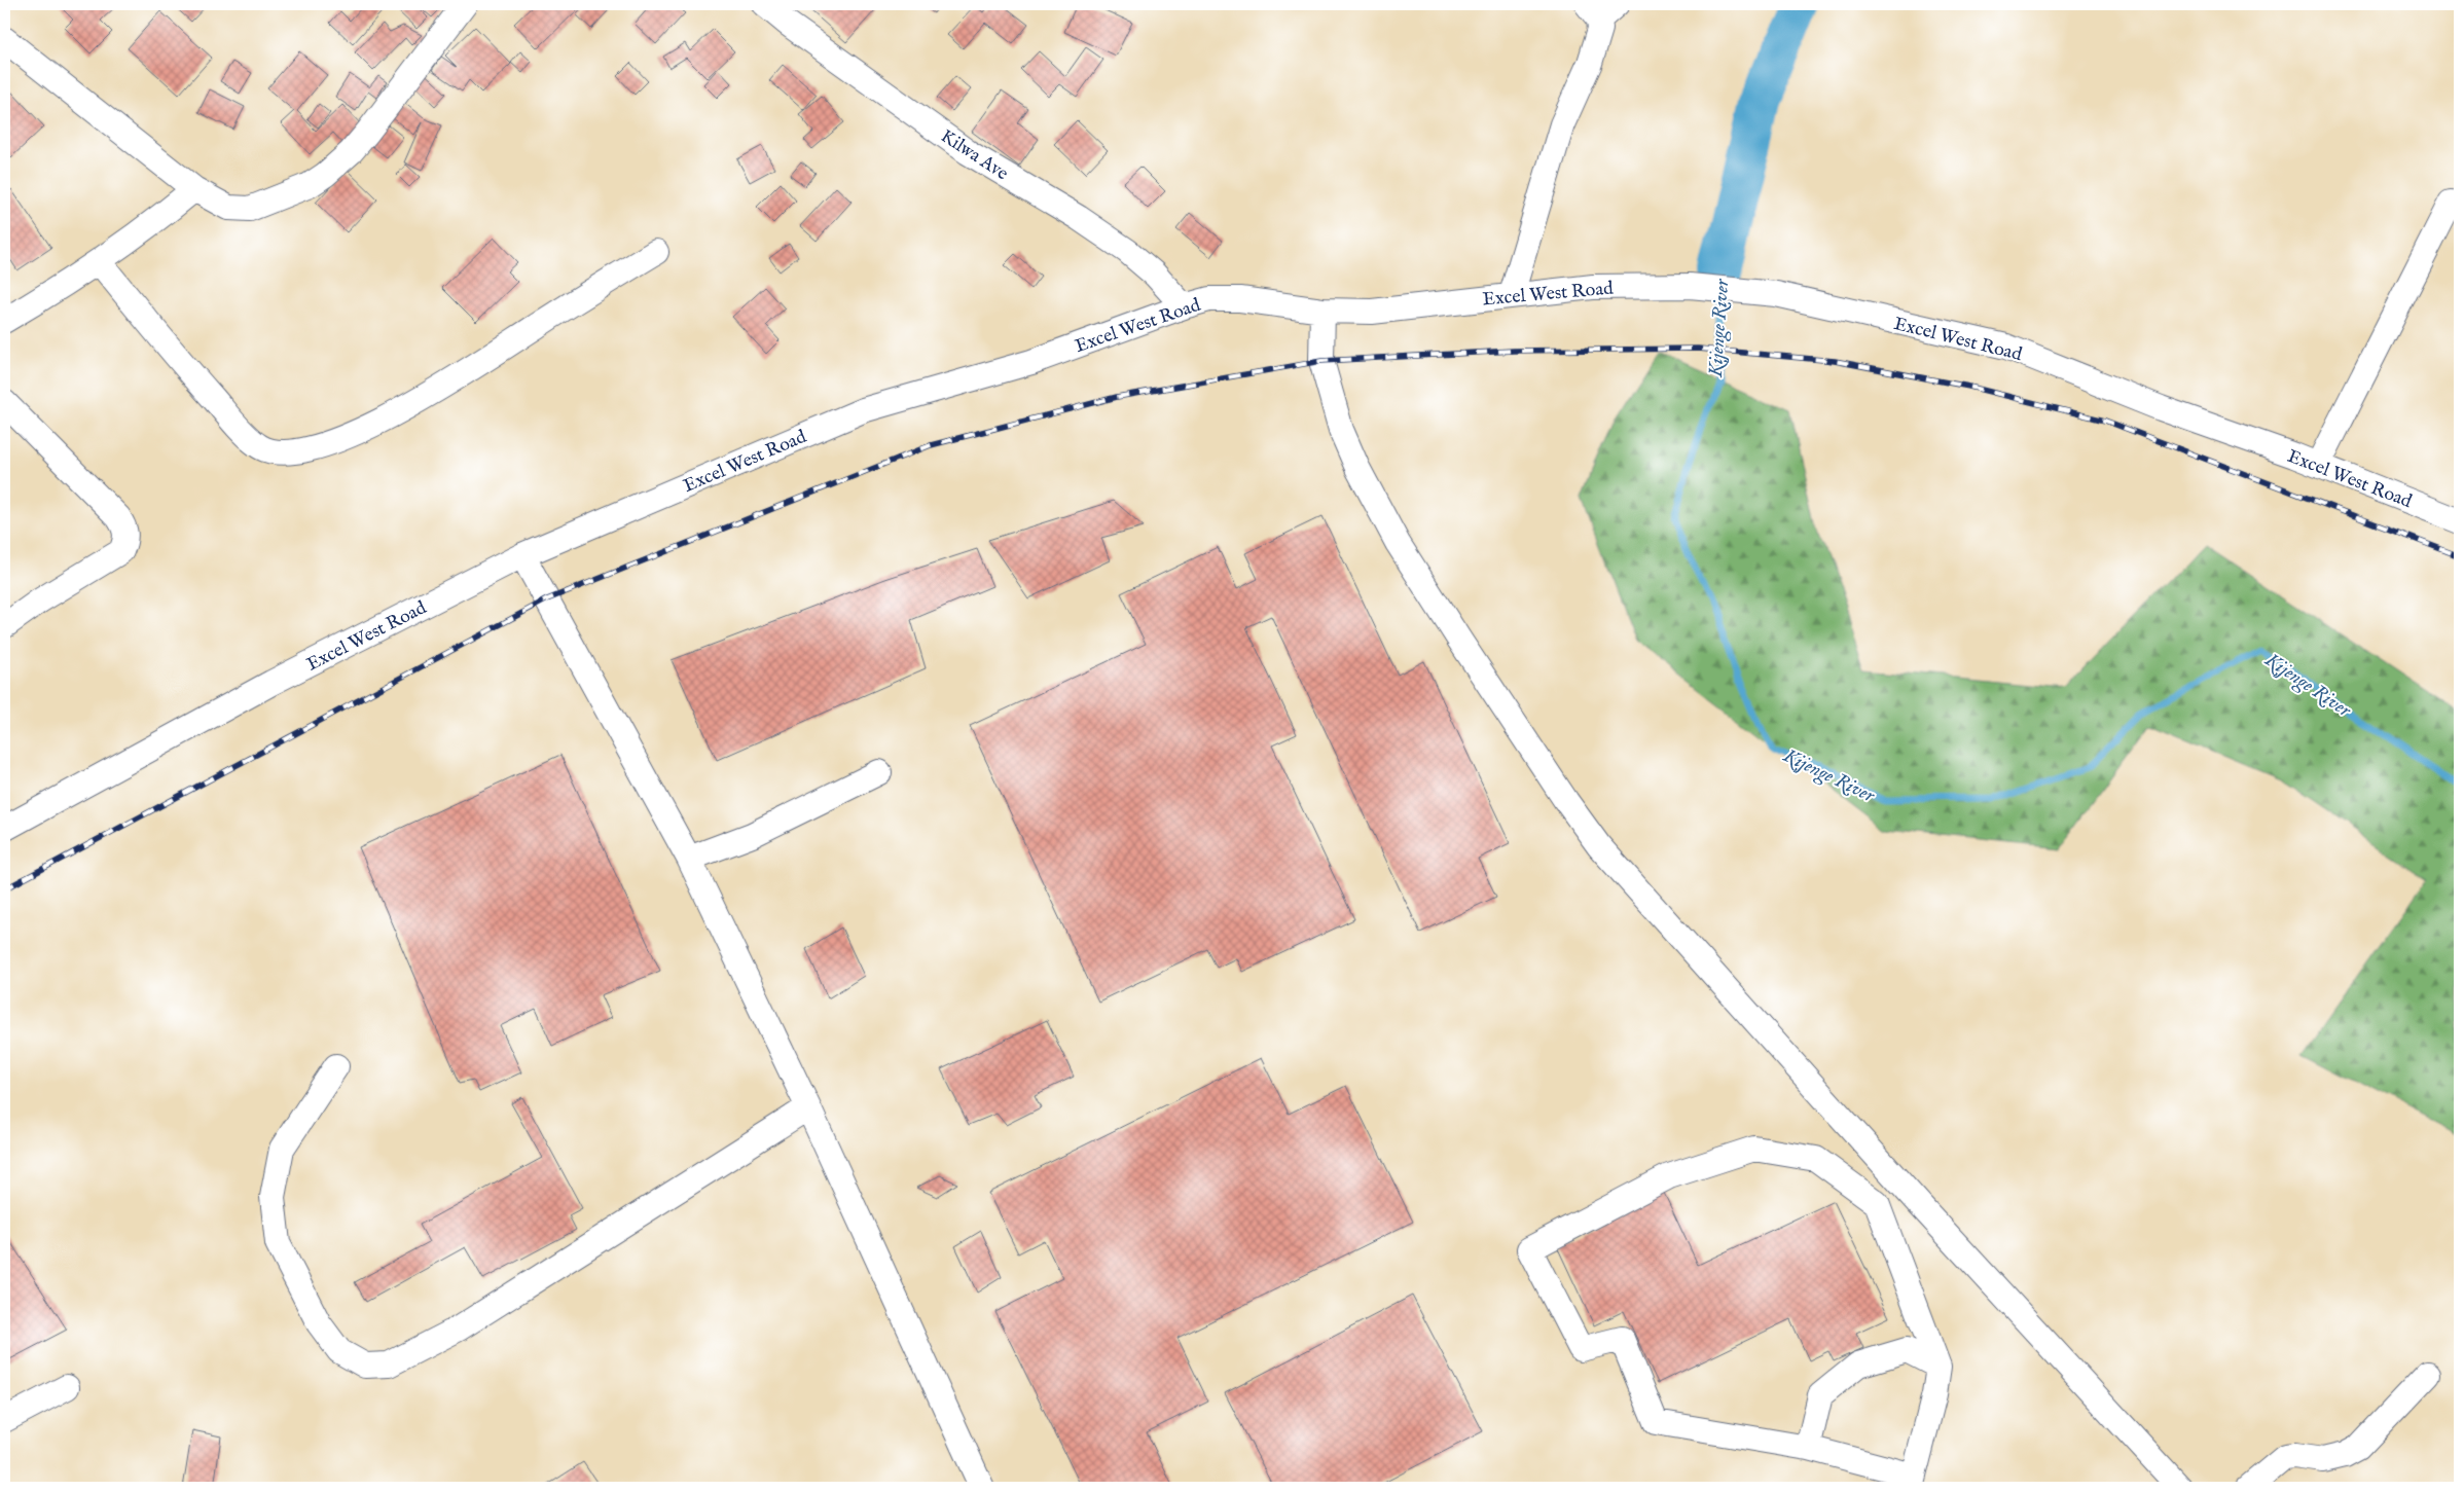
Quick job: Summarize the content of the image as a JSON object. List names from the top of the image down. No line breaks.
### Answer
{"streets":{"street":["Kilwa Ave","Excel West Road"]},"crossings":[["Kilwa Ave","Excel West Road"]],"water":["Kijenge River"]}
